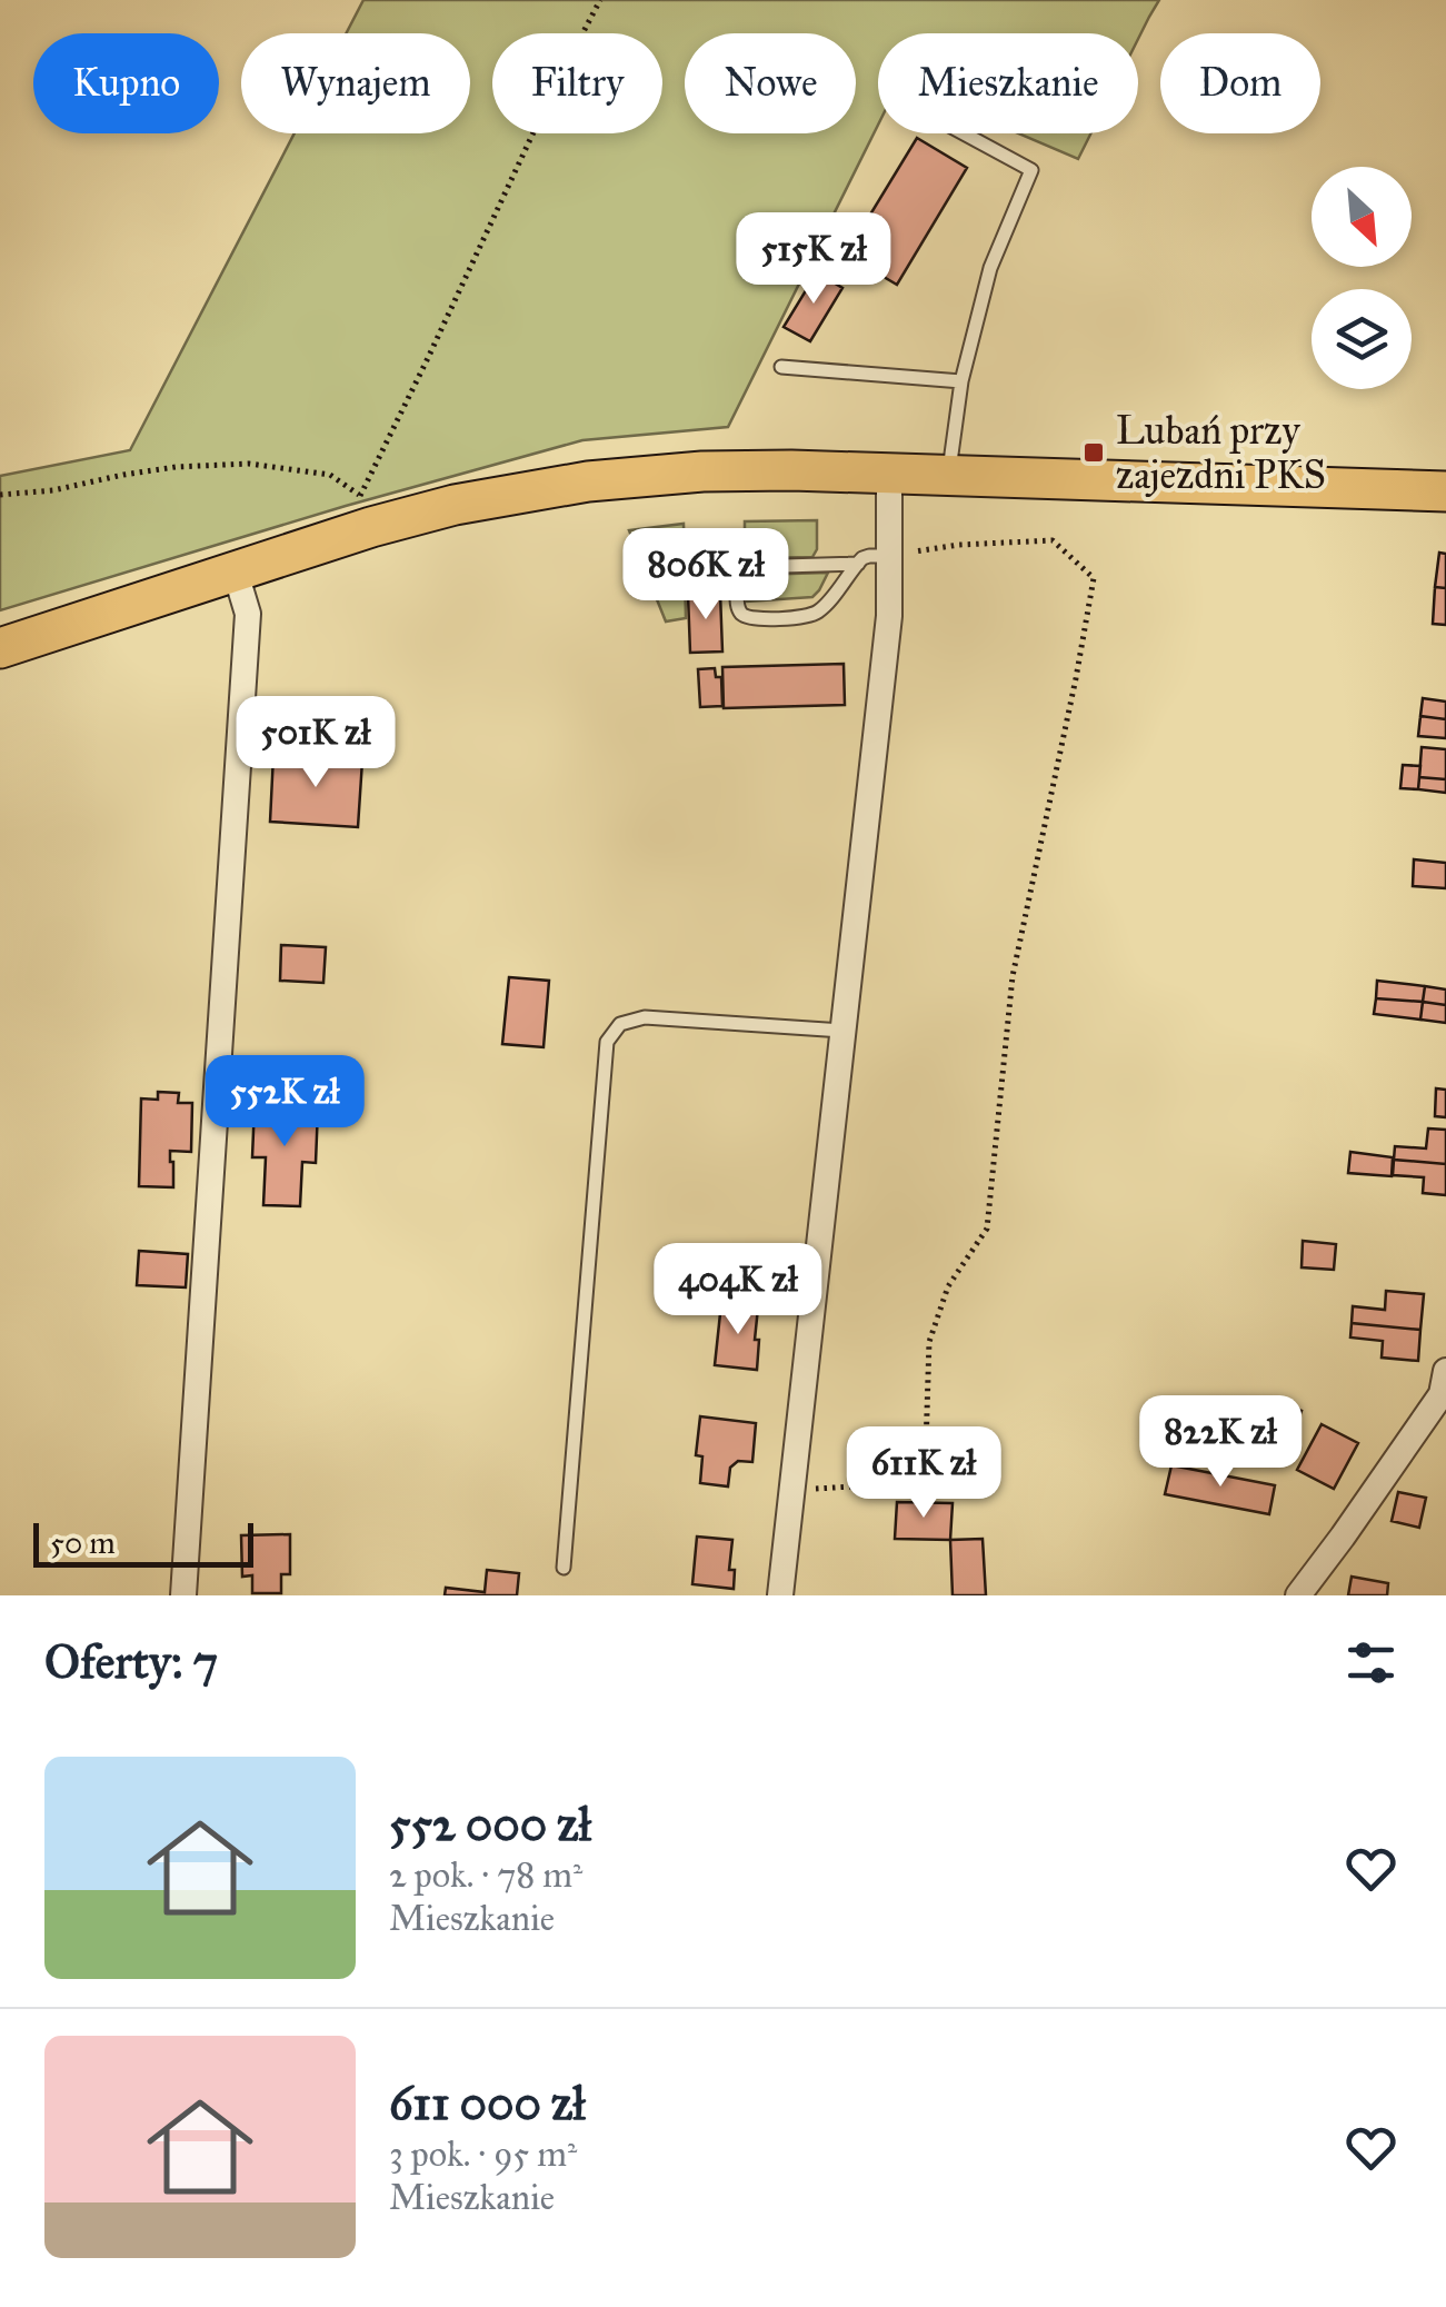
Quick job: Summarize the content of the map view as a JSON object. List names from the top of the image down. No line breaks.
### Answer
{"places":{"transit":["Lubań przy zajezdni PKS"]},"scale_bar":"50 m","north":"bottom right","page":{"chip":["Kupno","Wynajem","Filtry","Nowe","Mieszkanie","Dom"],"price":["515K zł","806K zł","501K zł","552K zł","404K zł","822K zł","611K zł"],"scale":"50 m","heading":"Oferty: 7","list":[{"name":"552 000 zł","note":"2 pok. · 78 m² · Mieszkanie"},{"name":"611 000 zł","note":"3 pok. · 95 m² · Mieszkanie"}]}}
